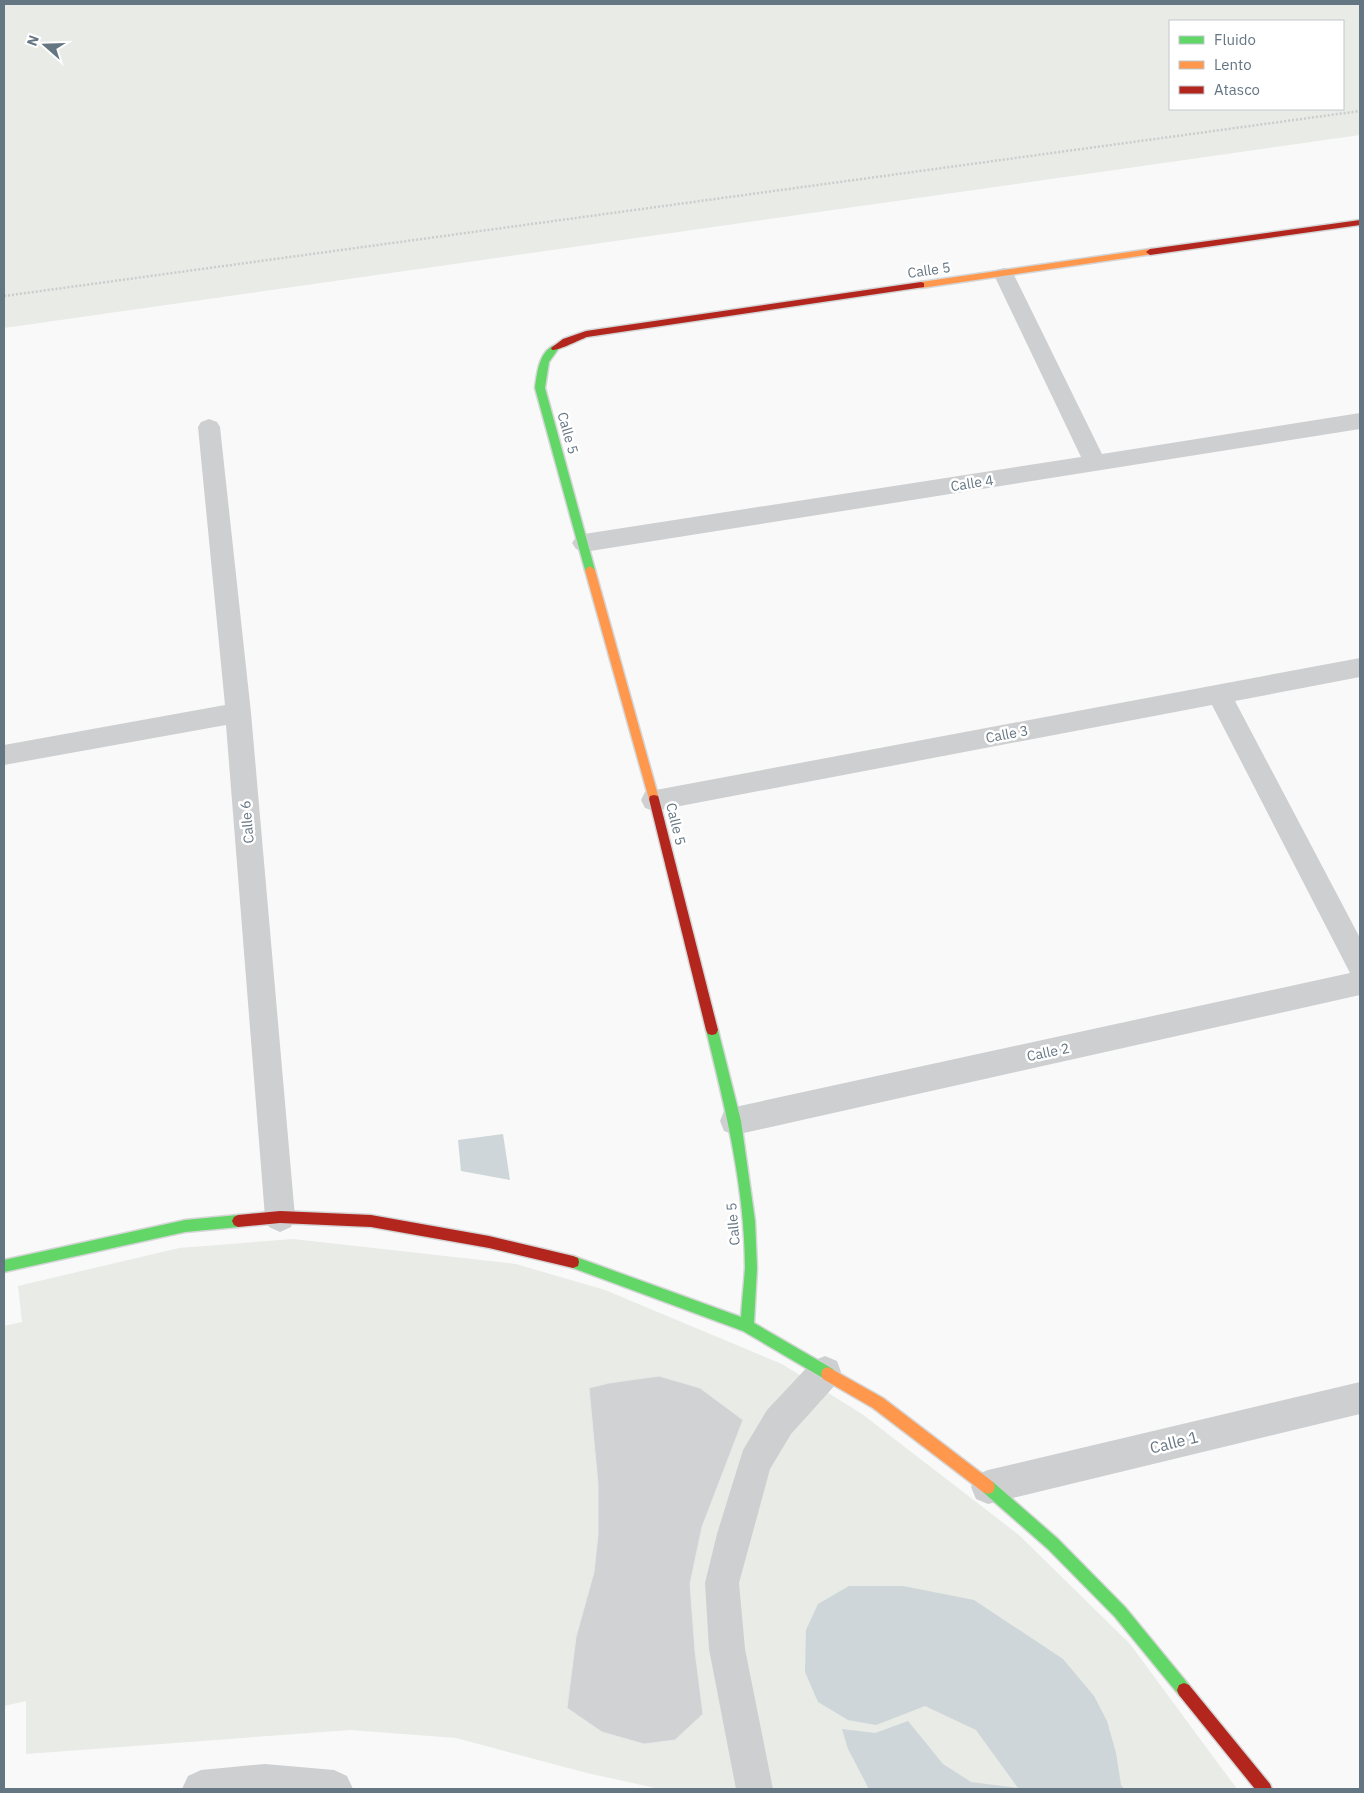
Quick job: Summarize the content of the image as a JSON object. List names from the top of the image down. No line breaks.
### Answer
{"streets":{"street":["Calle 5","Calle 4","Calle 3","Calle 6","Calle 2","Calle 1"]},"crossings":[["Calle 5","Calle 4"],["Calle 5","Calle 3"],["Calle 5","Calle 2"]],"legend":["Fluido","Lento","Atasco"],"north":"left"}
